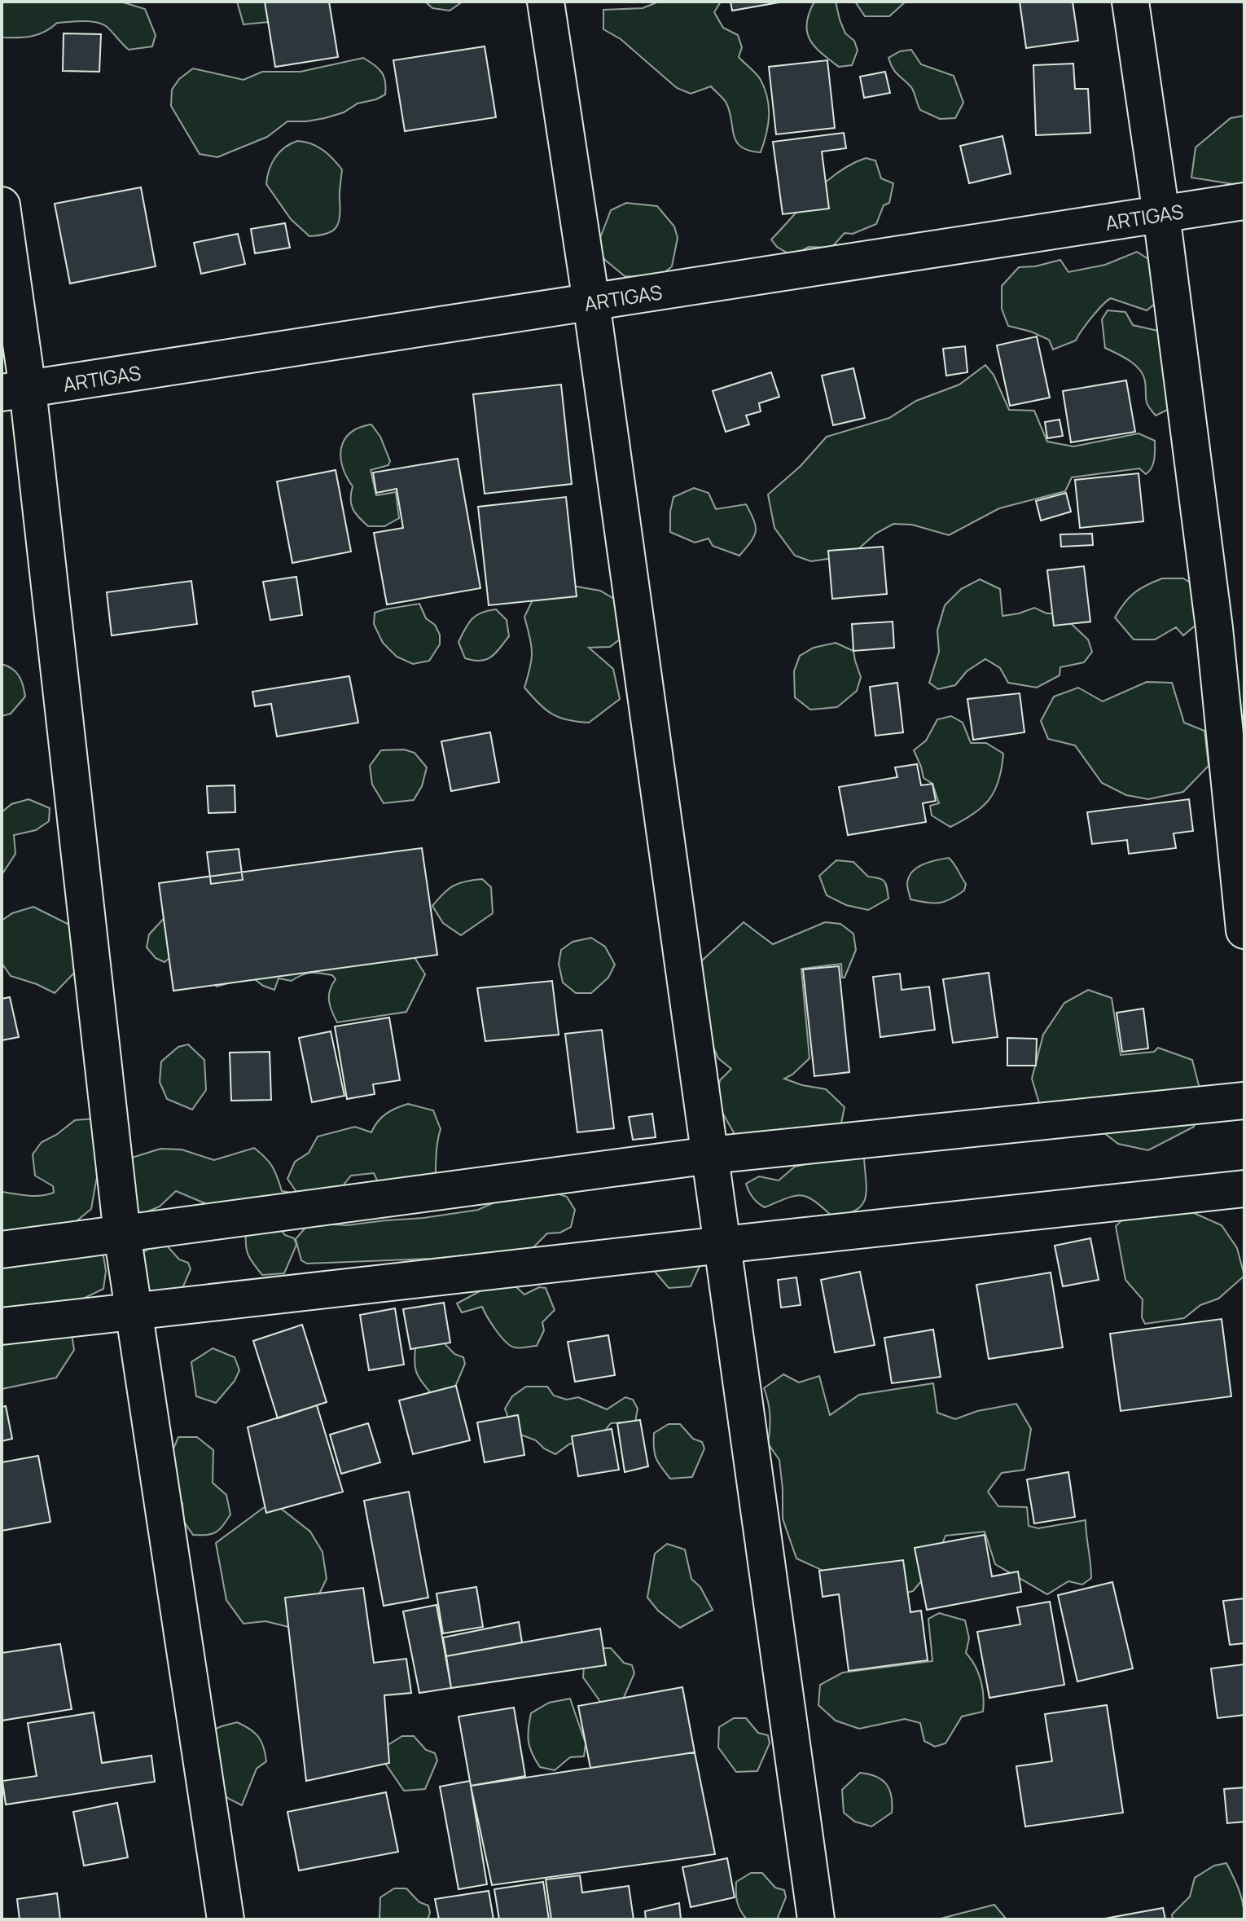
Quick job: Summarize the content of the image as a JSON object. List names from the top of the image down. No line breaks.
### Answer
{"streets":{"street":["ARTIGAS"]}}
